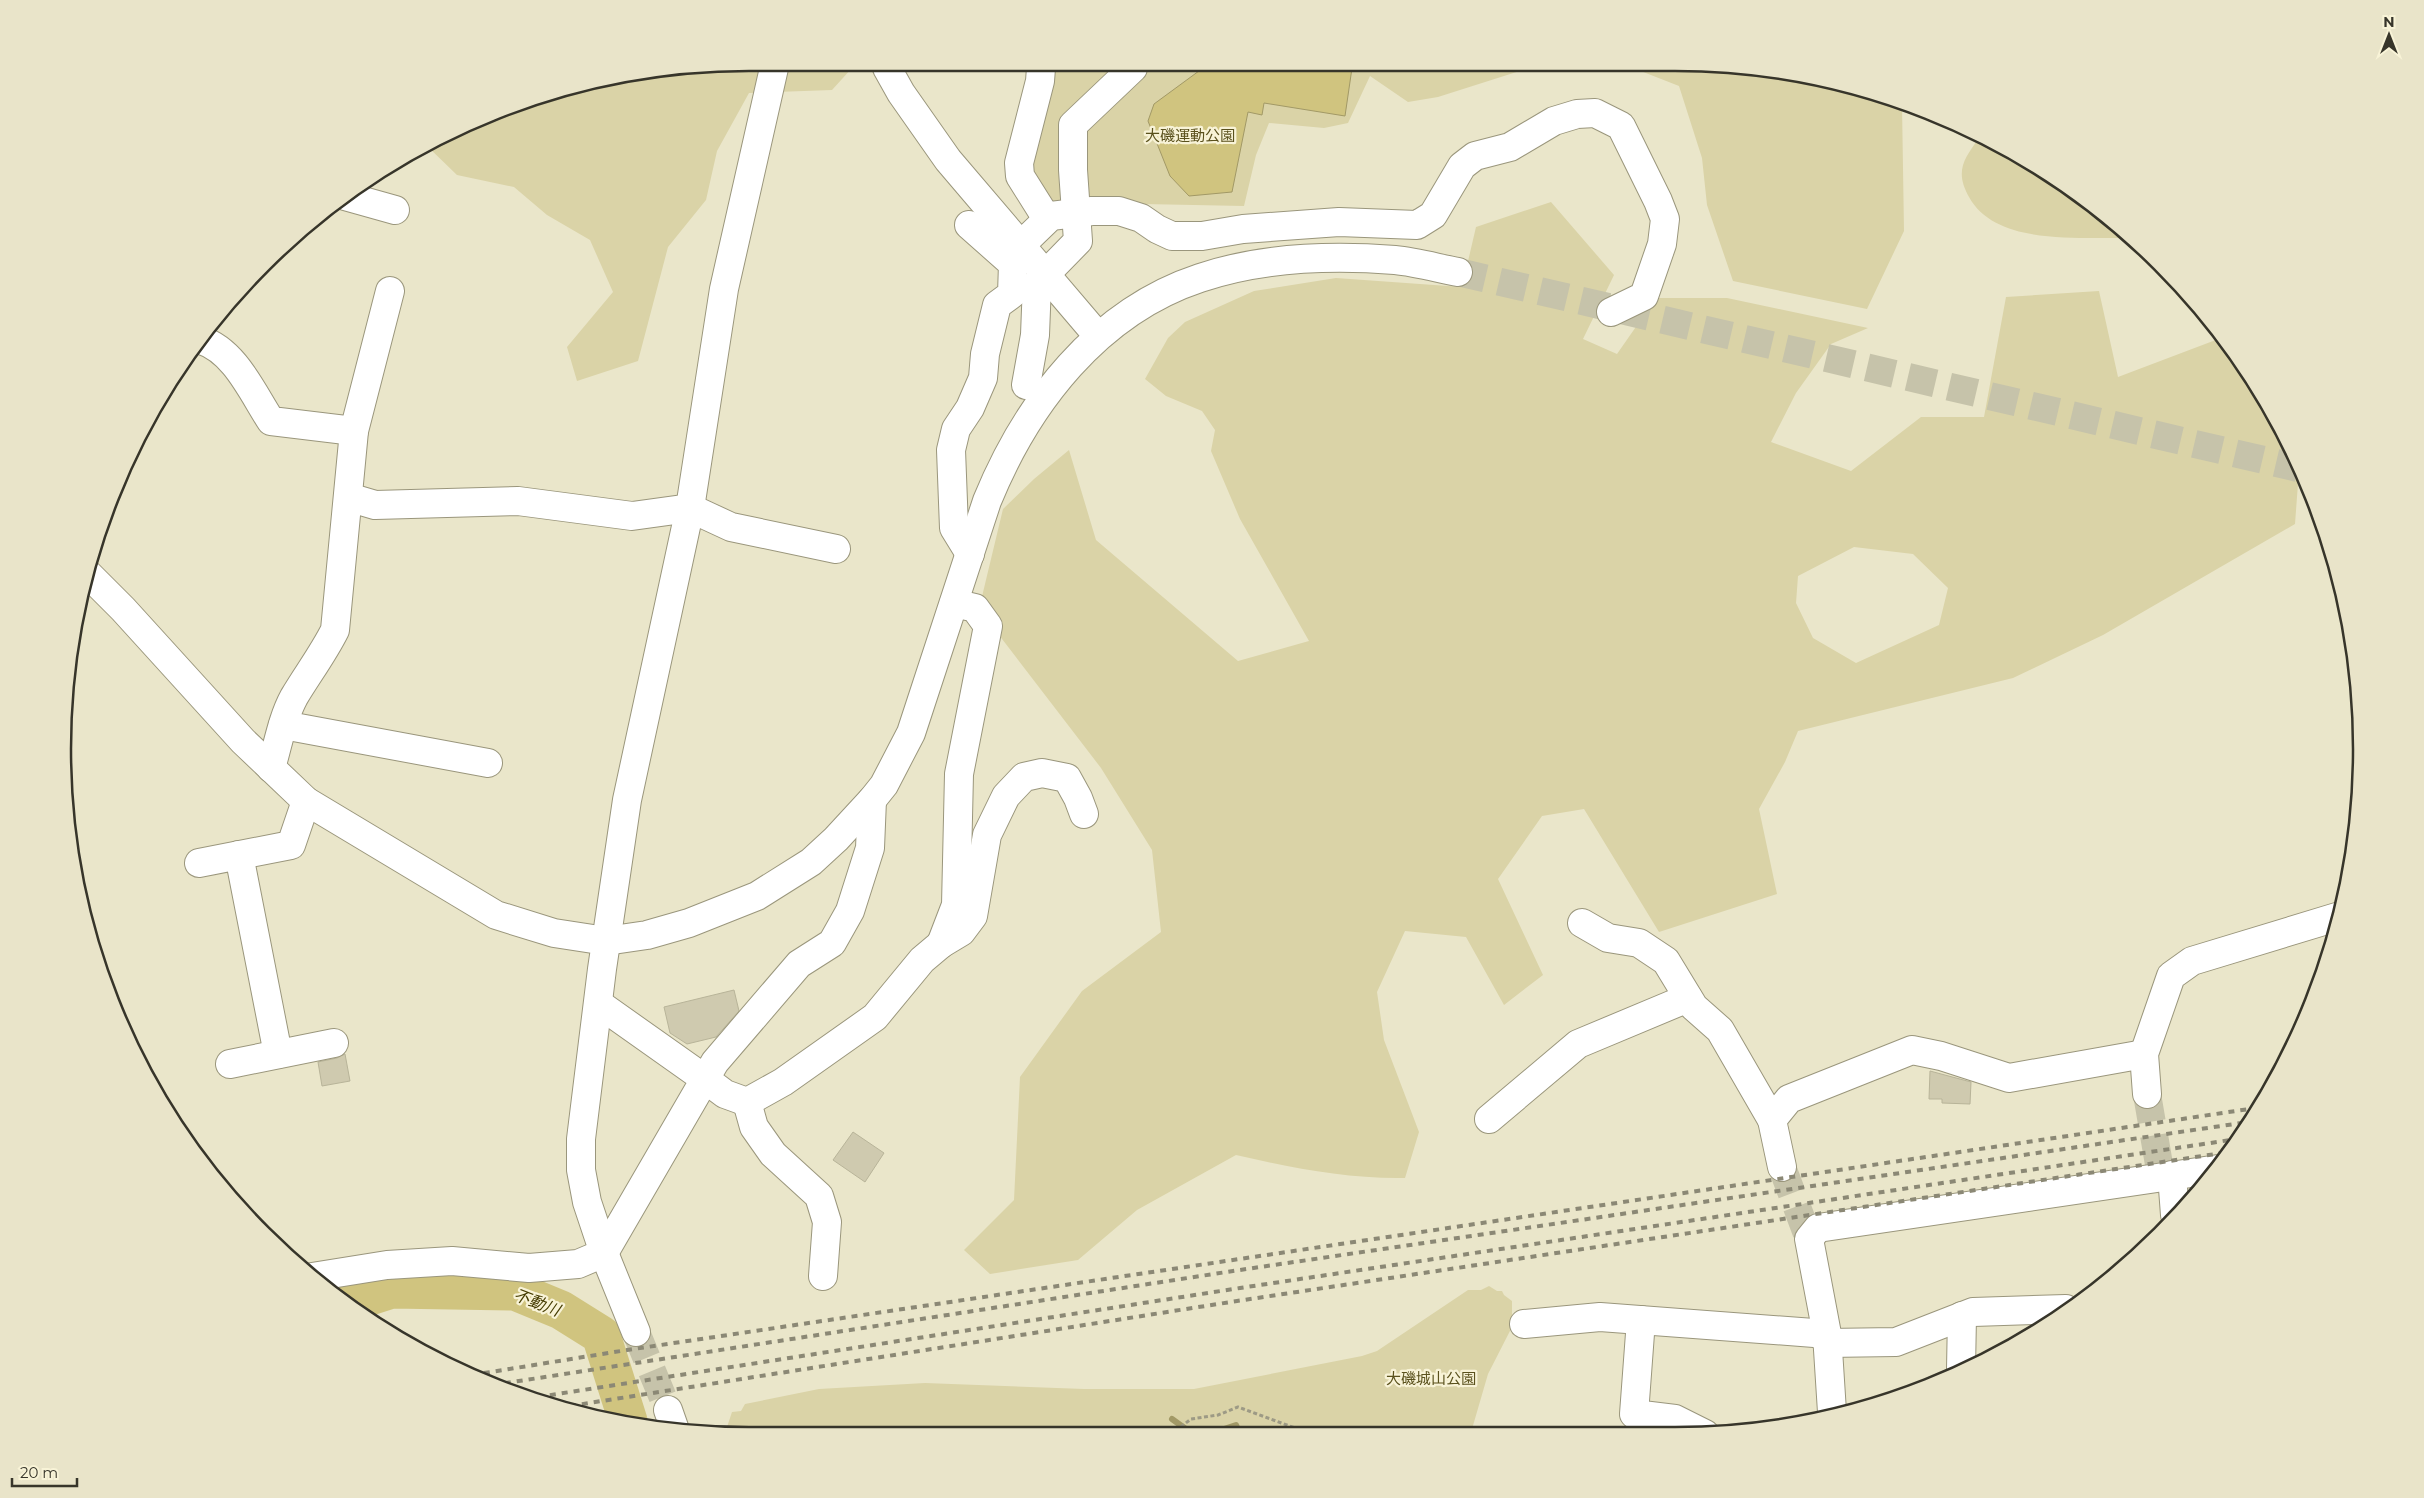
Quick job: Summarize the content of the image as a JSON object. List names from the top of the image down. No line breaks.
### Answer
{"water":["不動川"],"parks":["大磯運動公園","大磯城山公園"],"scale_bar":"20 m","north":"top"}
